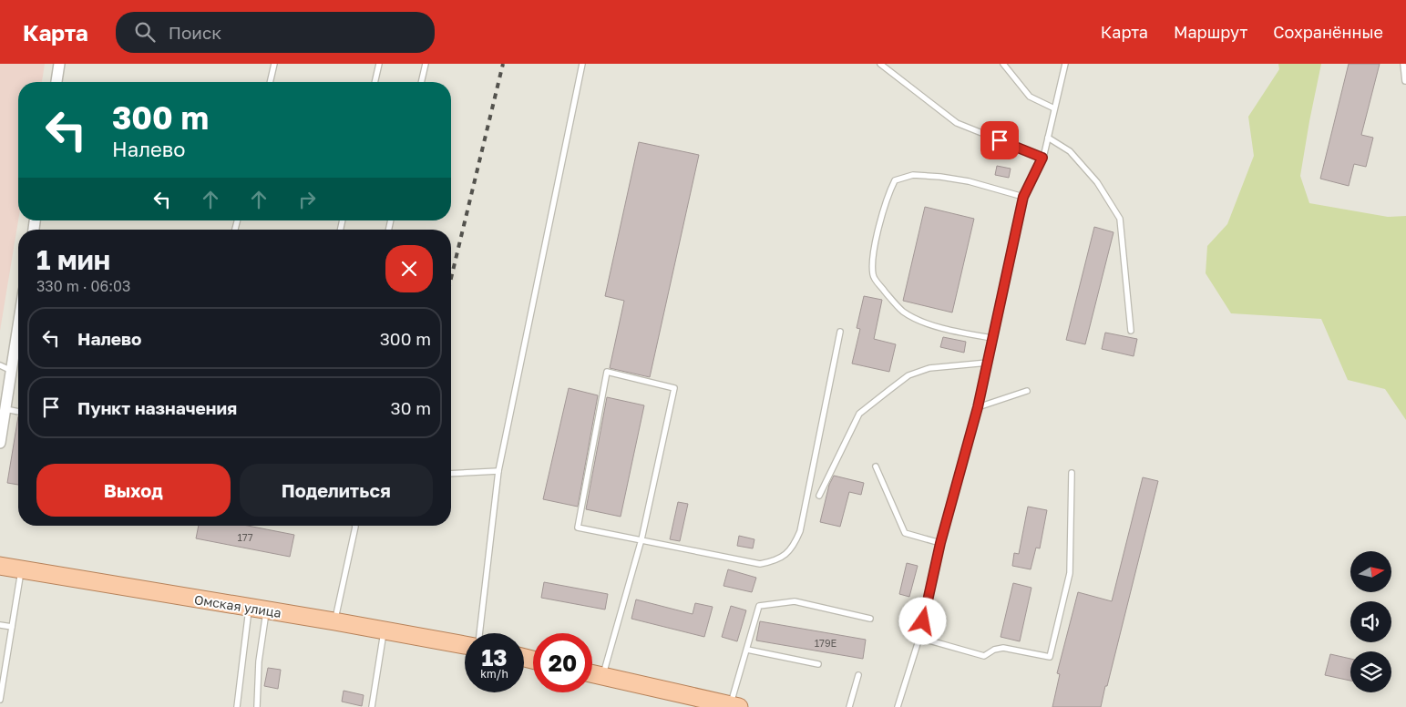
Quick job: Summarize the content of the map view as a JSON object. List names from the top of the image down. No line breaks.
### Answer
{"streets":{"main road":["Омская улица"]},"house_numbers":["177","179Е"],"north":"right","page":{"header":"Карта","search":"Поиск","nav":["Карта","Маршрут","Сохранённые"],"turn":["300 m","Налево"],"heading":["1 мин","330 m · 06:03"],"list":[{"name":"Налево","value":"300 m"},{"name":"Пункт назначения","value":"30 m"}],"buttons":["Выход","Поделиться"],"speed":"13 km/h","limit":"20"}}
